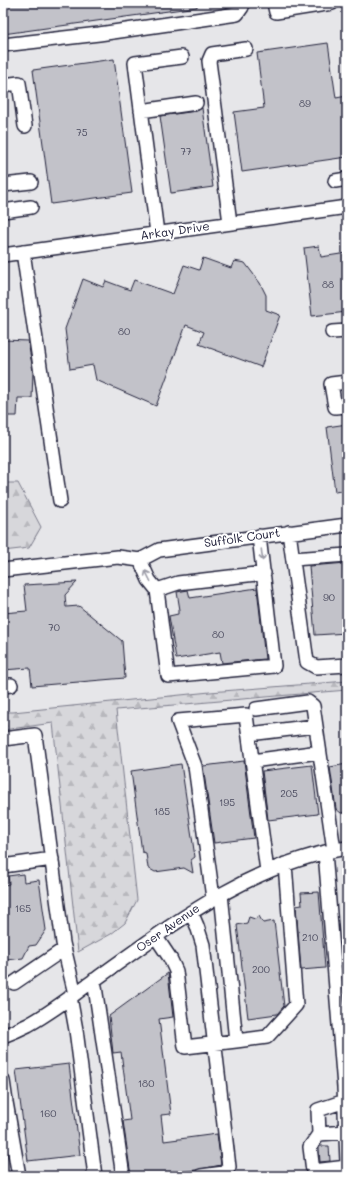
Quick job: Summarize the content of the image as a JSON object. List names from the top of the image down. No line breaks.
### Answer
{"streets":{"street":["Arkay Drive","Suffolk Court","Oser Avenue"]},"house_numbers":["89","75","77","88","80","90","70","80","205","195","185","165","210","200","180","160"]}
